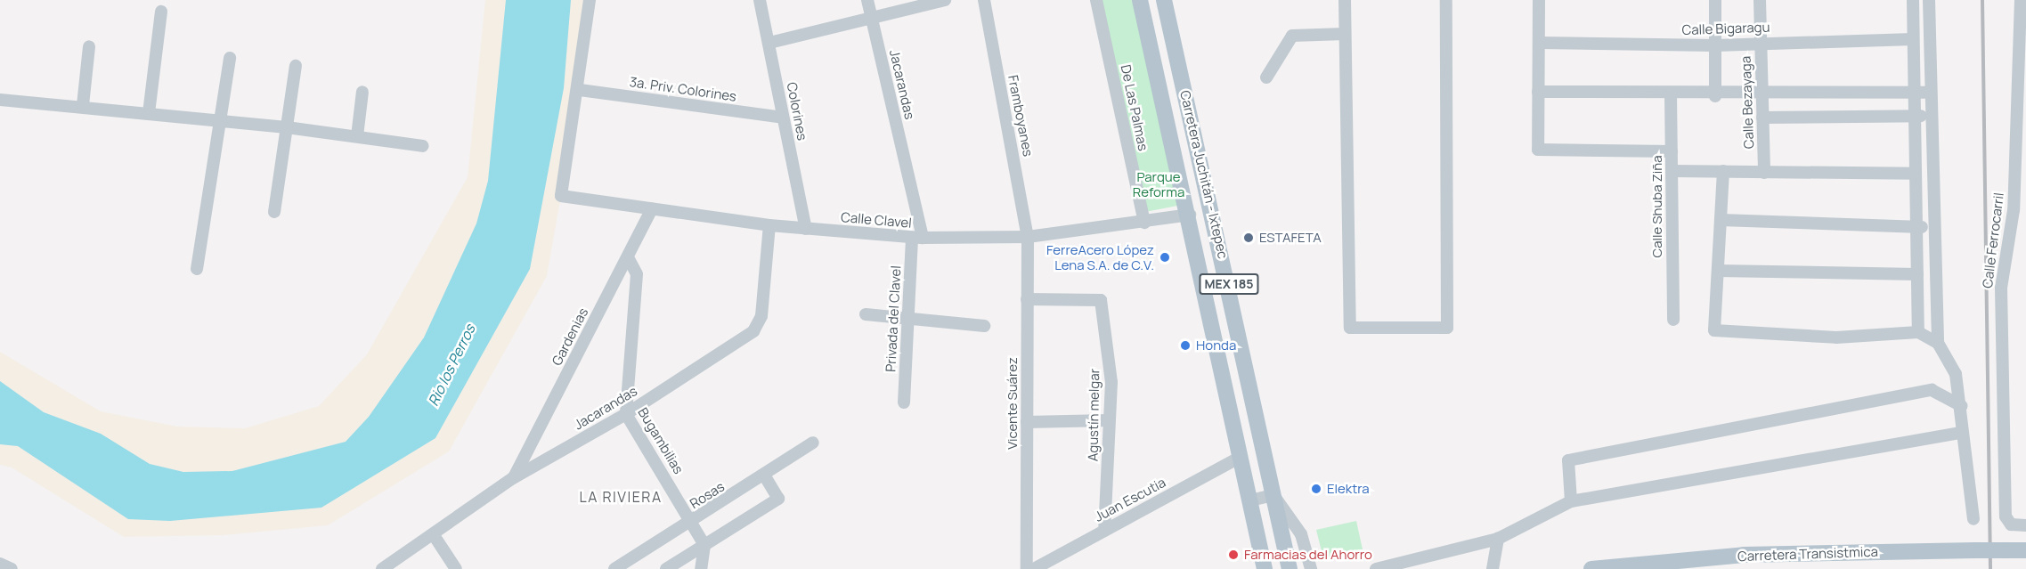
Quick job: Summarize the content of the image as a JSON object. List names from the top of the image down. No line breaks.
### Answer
{"streets":{"main road":["Carretera Juchitán - Ixtepec","MEX 185","Carretera Transistmica"],"street":["Calle Bigaragu","Jacarandas","3a. Priv. Colorines","Calle Bezayaga","De Las Palmas","Colorines","Framboyanes","Calle Shuba Ziña","Calle Clavel","Calle Ferrocarril","Privada del Clavel","Gardenias","Vicente Suárez","Agustín melgar","Bugambilias","Rosas","Juan Escutia"]},"crossings":[["Calle Bigaragu","Calle Bezayaga"],["Jacarandas","Calle Clavel"],["Jacarandas","Privada del Clavel"],["Jacarandas","Gardenias"],["Jacarandas","Bugambilias"],["3a. Priv. Colorines","Colorines"],["3a. Priv. Colorines","Calle Clavel"],["De Las Palmas","Calle Clavel"],["Colorines","Calle Clavel"],["Framboyanes","Calle Clavel"],["Framboyanes","Vicente Suárez"],["Carretera Juchitán - Ixtepec","Calle Clavel"],["Carretera Juchitán - Ixtepec","Juan Escutia"],["Calle Clavel","Privada del Clavel"],["Calle Clavel","Gardenias"],["Calle Clavel","Vicente Suárez"],["Gardenias","Bugambilias"],["Vicente Suárez","Agustín melgar"],["Agustín melgar","Juan Escutia"],["Bugambilias","Rosas"]],"districts":["LA RIVIERA"],"water":["Rio los Perros"],"parks":["Parque Reforma"],"places":["ESTAFETA","FerreAcero López Lena S.A. de C.V.","Honda","Elektra","Farmacias del Ahorro"]}
